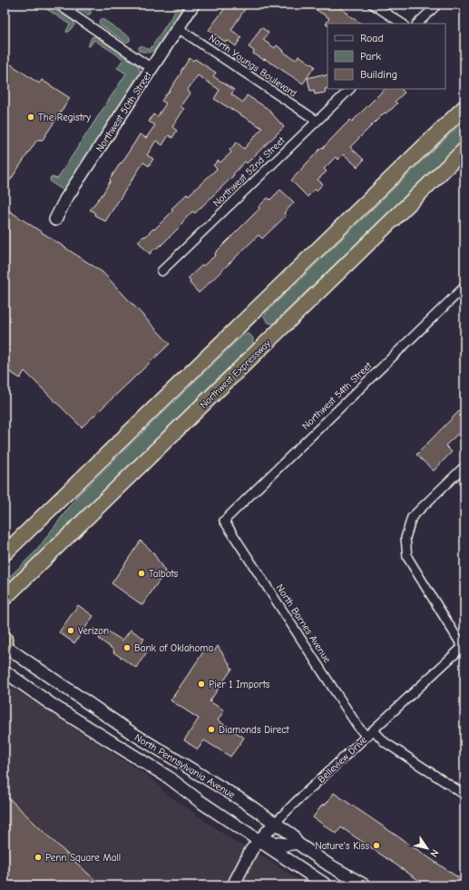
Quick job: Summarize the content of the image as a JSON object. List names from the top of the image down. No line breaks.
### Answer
{"streets":{"highway":["Northwest Expressway"],"main road":["Northwest 50th Street","Belleview Drive","North Pennsylvania Avenue"],"street":["North Youngs Boulevard","Northwest 52nd Street","Northwest 54th Street","North Barnes Avenue"]},"crossings":[["North Youngs Boulevard","Northwest 50th Street"],["North Youngs Boulevard","Northwest 52nd Street"],["Northwest 54th Street","North Barnes Avenue"],["North Barnes Avenue","Belleview Drive"],["Belleview Drive","North Pennsylvania Avenue"]],"places":["The Registry","Talbots","Verizon","Bank of Oklahoma","Pier 1 Imports","Diamonds Direct","Nature's Kiss","Penn Square Mall"],"legend":["Road","Park","Building"],"north":"bottom right"}
